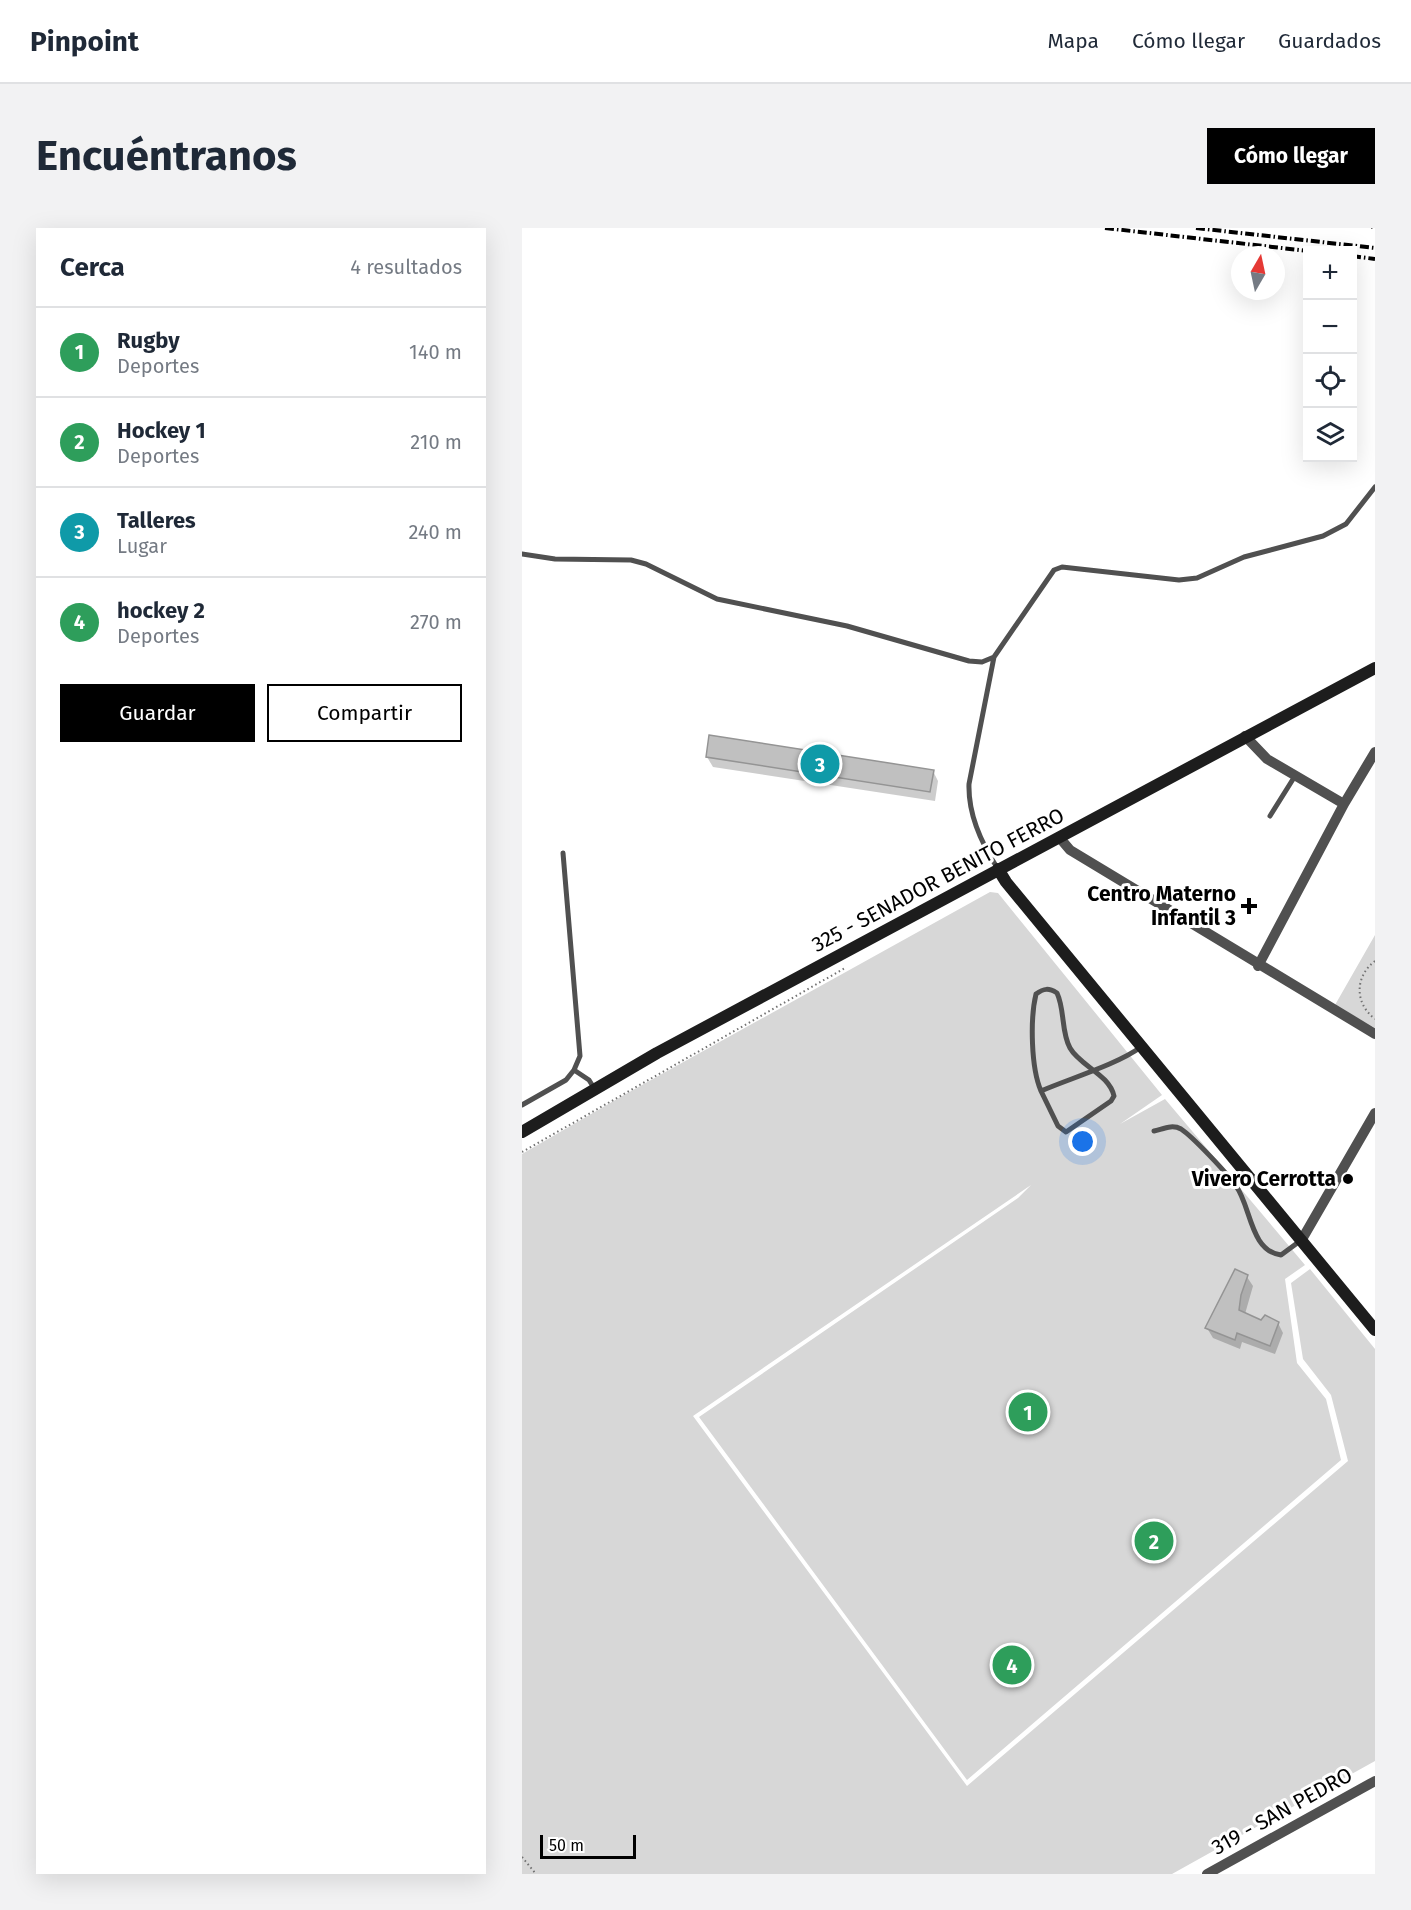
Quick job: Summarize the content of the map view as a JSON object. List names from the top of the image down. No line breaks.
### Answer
{"streets":{"main road":["325 - SENADOR BENITO FERRO"],"street":["319 - SAN PEDRO"]},"places":{"health":["Centro Materno Infantil 3"],"other":["Vivero Cerrotta"]},"scale_bar":"50 m","north":"top","page":{"header":"Pinpoint","nav":["Mapa","Cómo llegar","Guardados"],"buttons":["Cómo llegar",["Guardar","Compartir"]],"title":"Encuéntranos","heading":["Cerca","4 resultados"],"map_buttons":["+","−"],"list":[{"mark":"1","name":"Rugby","note":"Deportes","value":"140 m"},{"mark":"2","name":"Hockey 1","note":"Deportes","value":"210 m"},{"mark":"3","name":"Talleres","note":"Lugar","value":"240 m"},{"mark":"4","name":"hockey 2","note":"Deportes","value":"270 m"}],"pins":["3","1","2","4"],"scale":"50 m"}}
